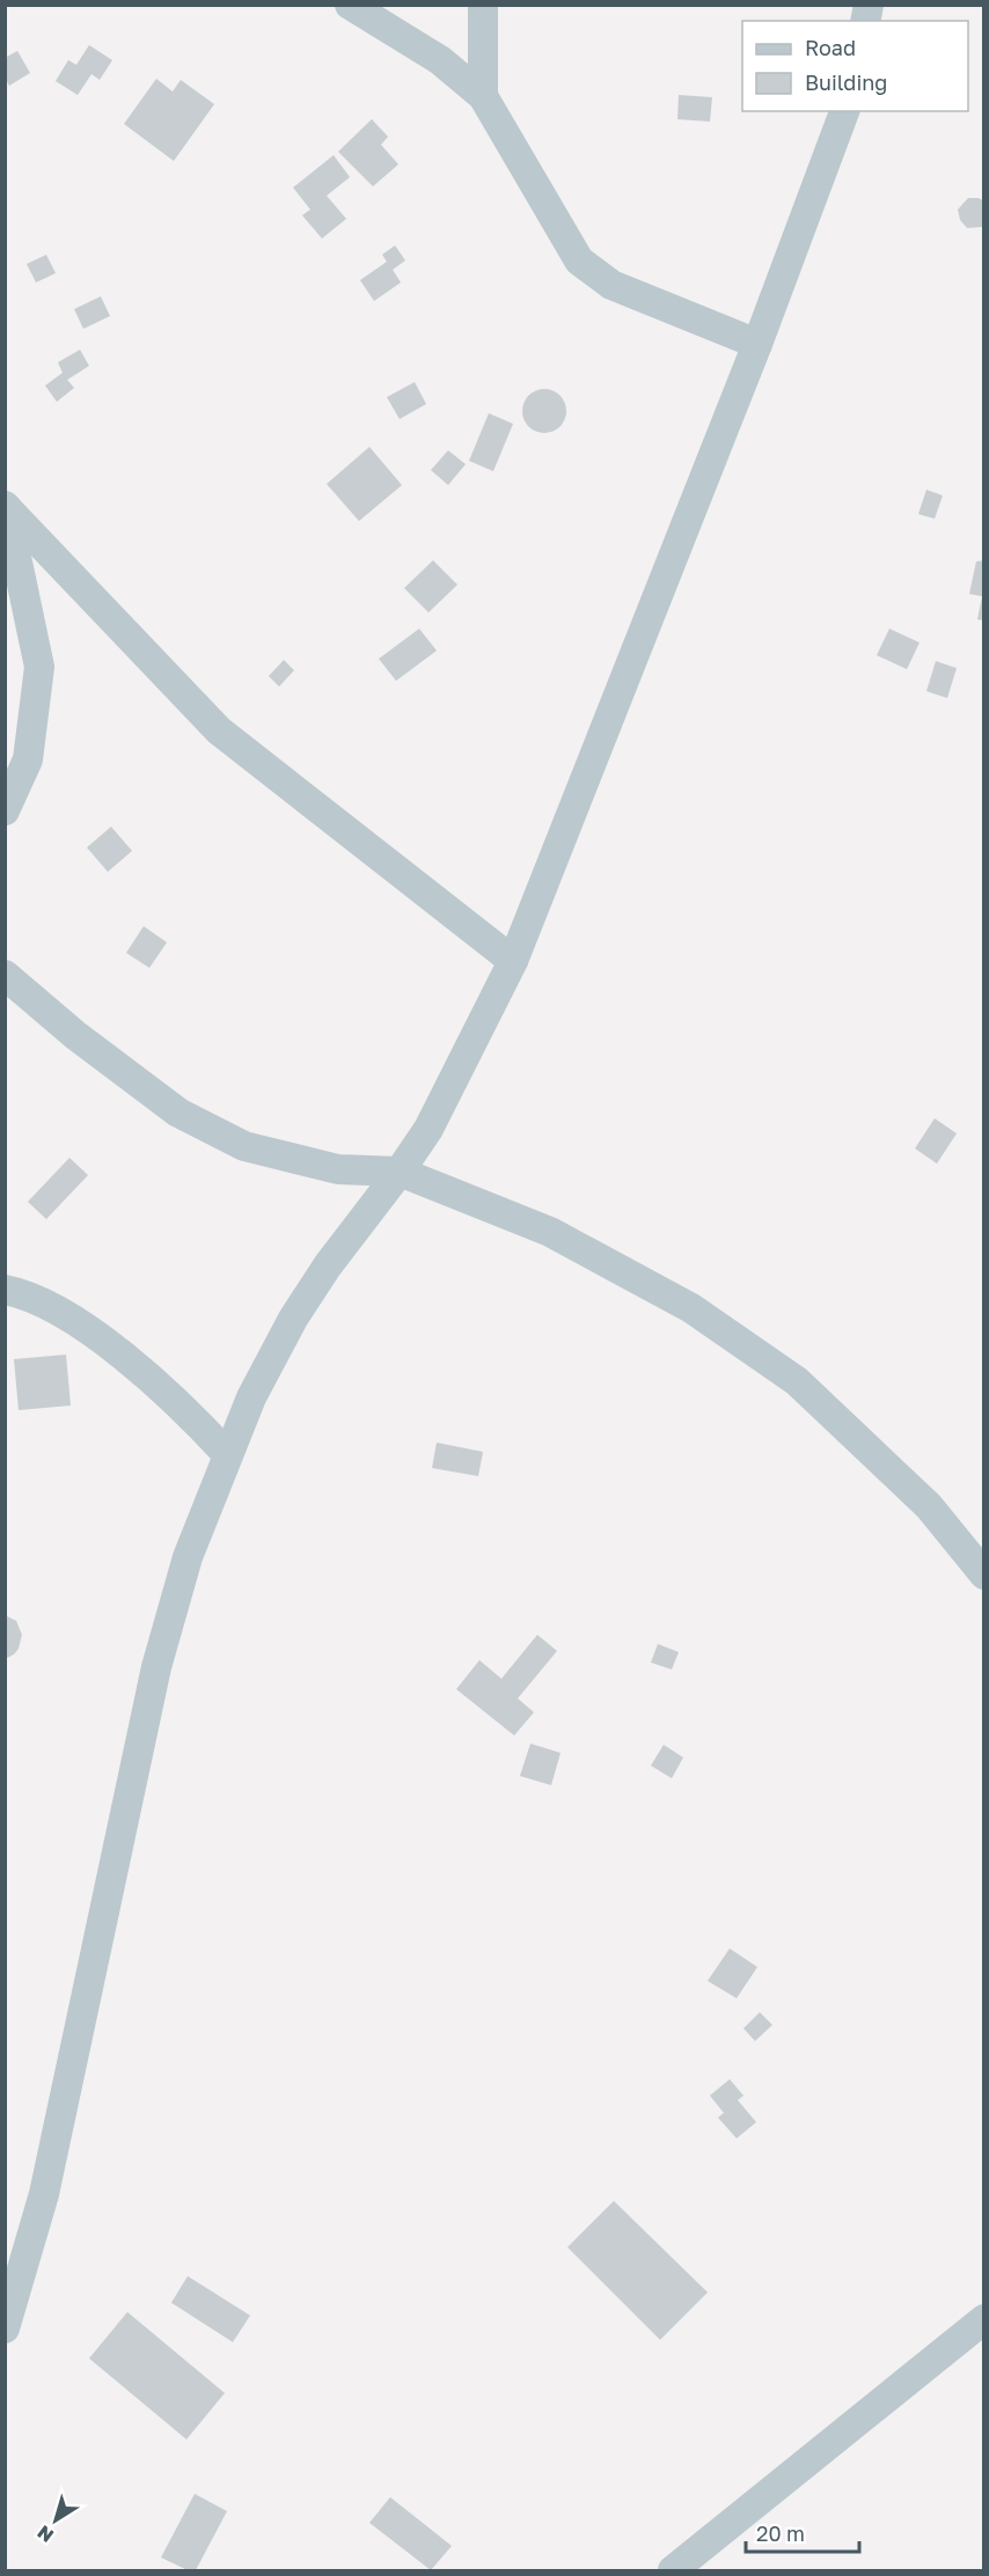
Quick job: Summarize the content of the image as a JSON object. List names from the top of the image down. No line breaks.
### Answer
{"legend":["Road","Building"],"scale_bar":"20 m","north":"bottom left"}
